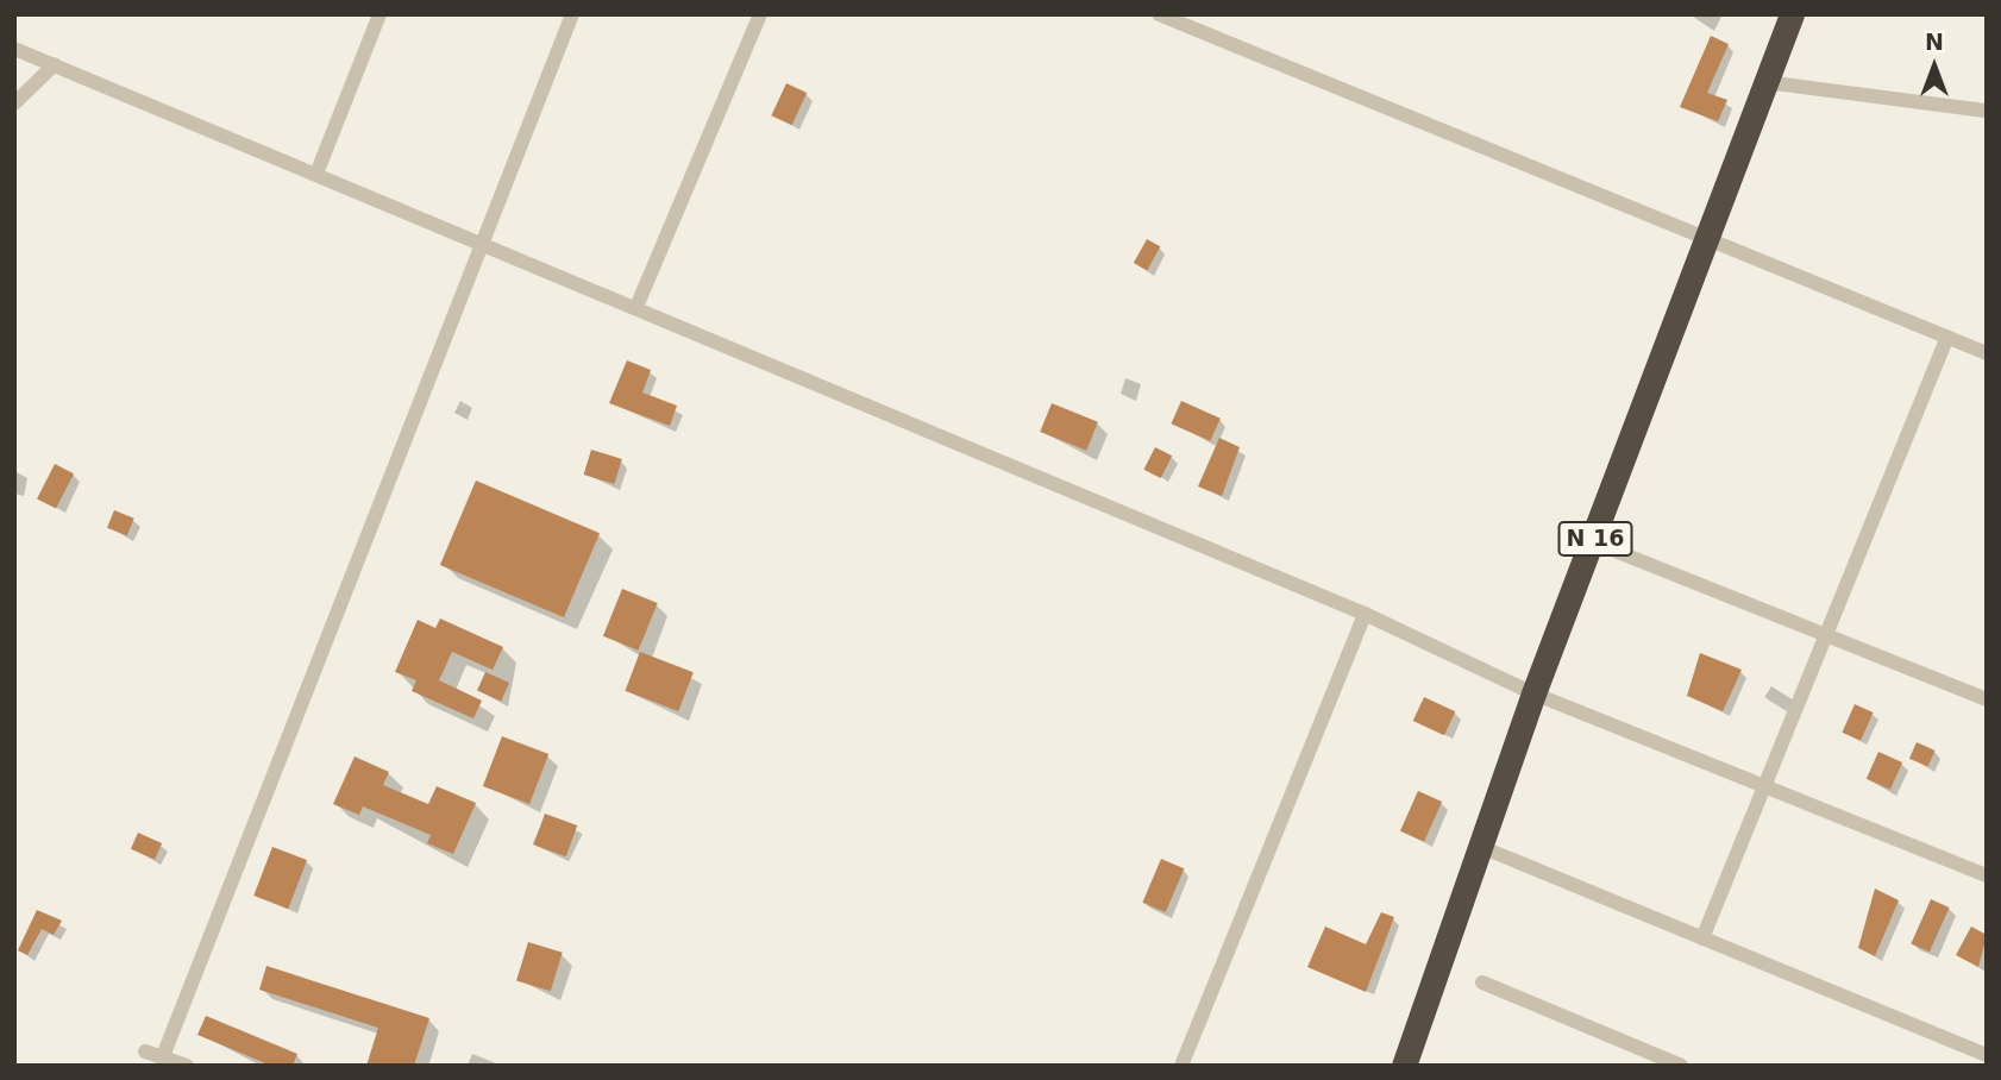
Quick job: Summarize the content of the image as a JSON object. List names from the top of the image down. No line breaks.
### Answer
{"streets":{"highway":["N 16"]},"north":"top"}
